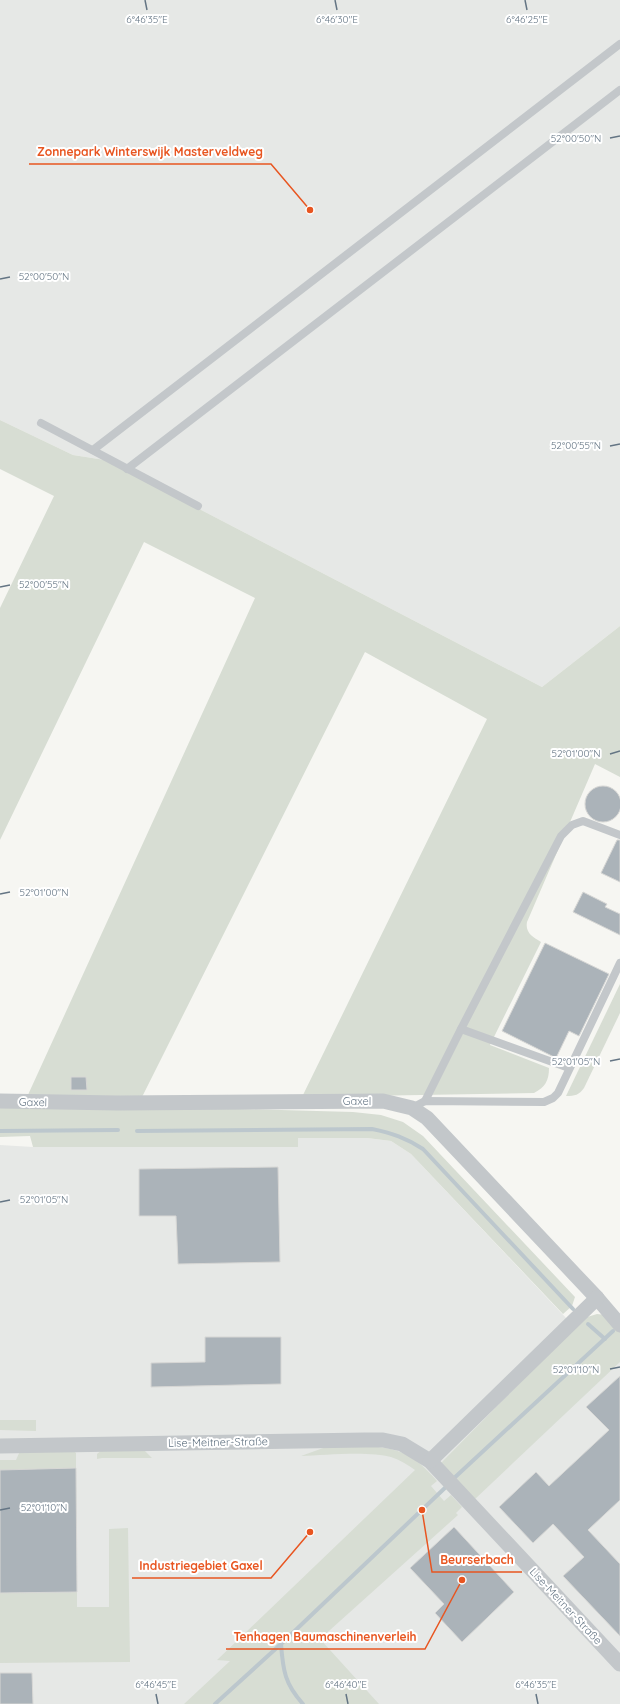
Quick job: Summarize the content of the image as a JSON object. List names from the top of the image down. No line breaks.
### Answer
{"streets":{"street":["Gaxel","Lise-Meitner-Straße"]},"places":["Zonnepark Winterswijk Masterveldweg","Beurserbach","Industriegebiet Gaxel","Tenhagen Baumaschinenverleih"],"coordinates":["6°46'35\"E","6°46'30\"E","6°46'25\"E","52°00'50\"N","52°00'55\"N","52°01'00\"N","52°01'05\"N","52°01'10\"N","6°46'45\"E","6°46'40\"E"]}
